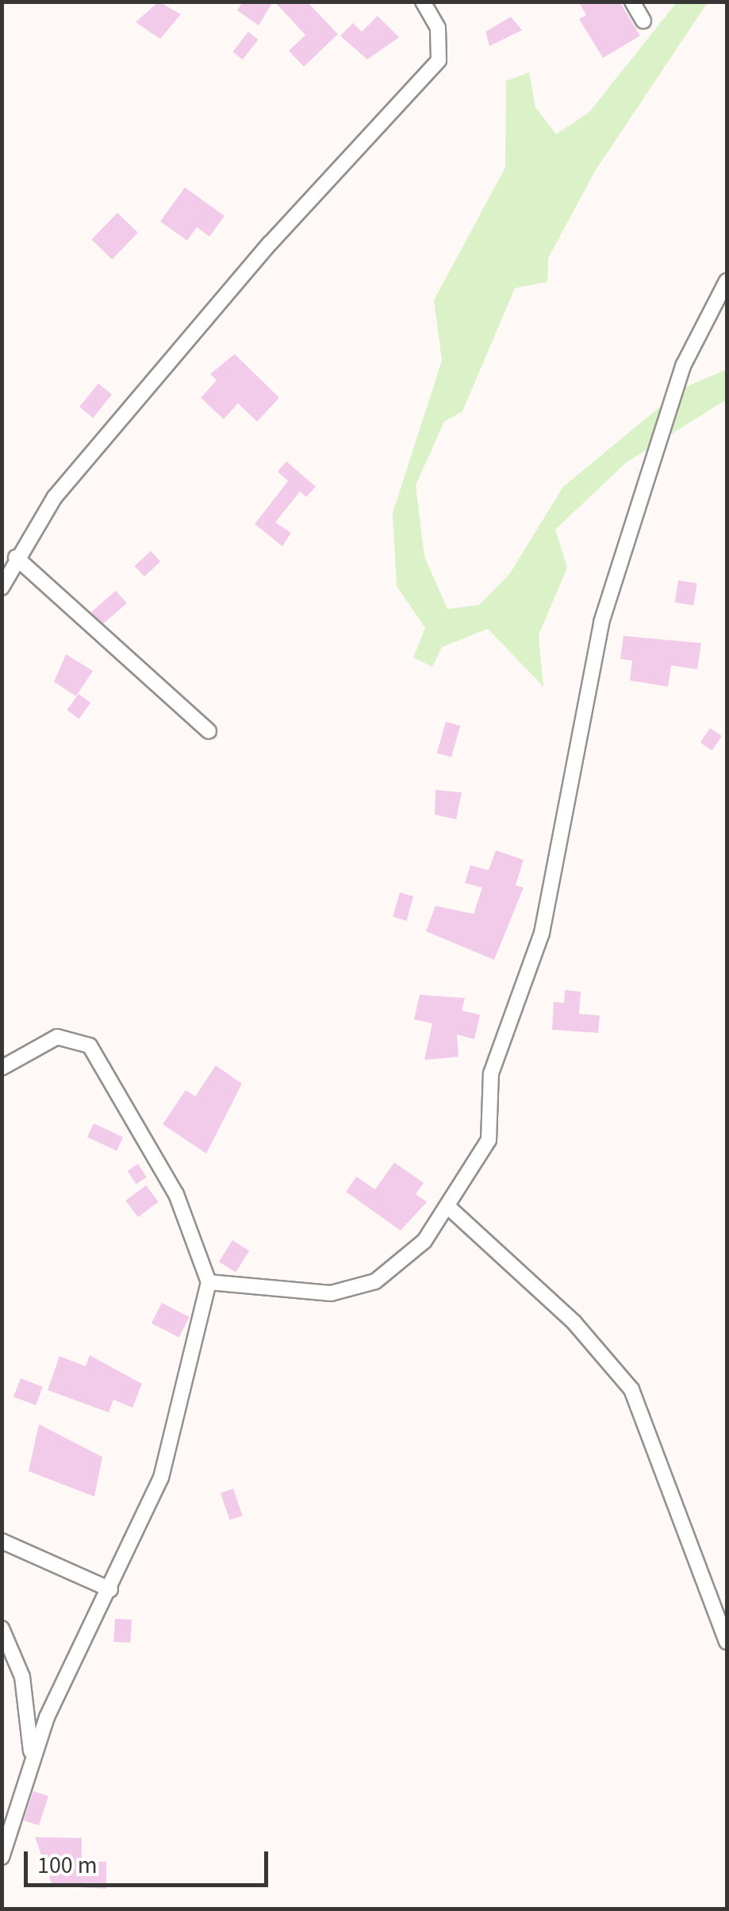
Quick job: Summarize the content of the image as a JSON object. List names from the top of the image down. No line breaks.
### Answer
{"scale_bar":"100 m"}
